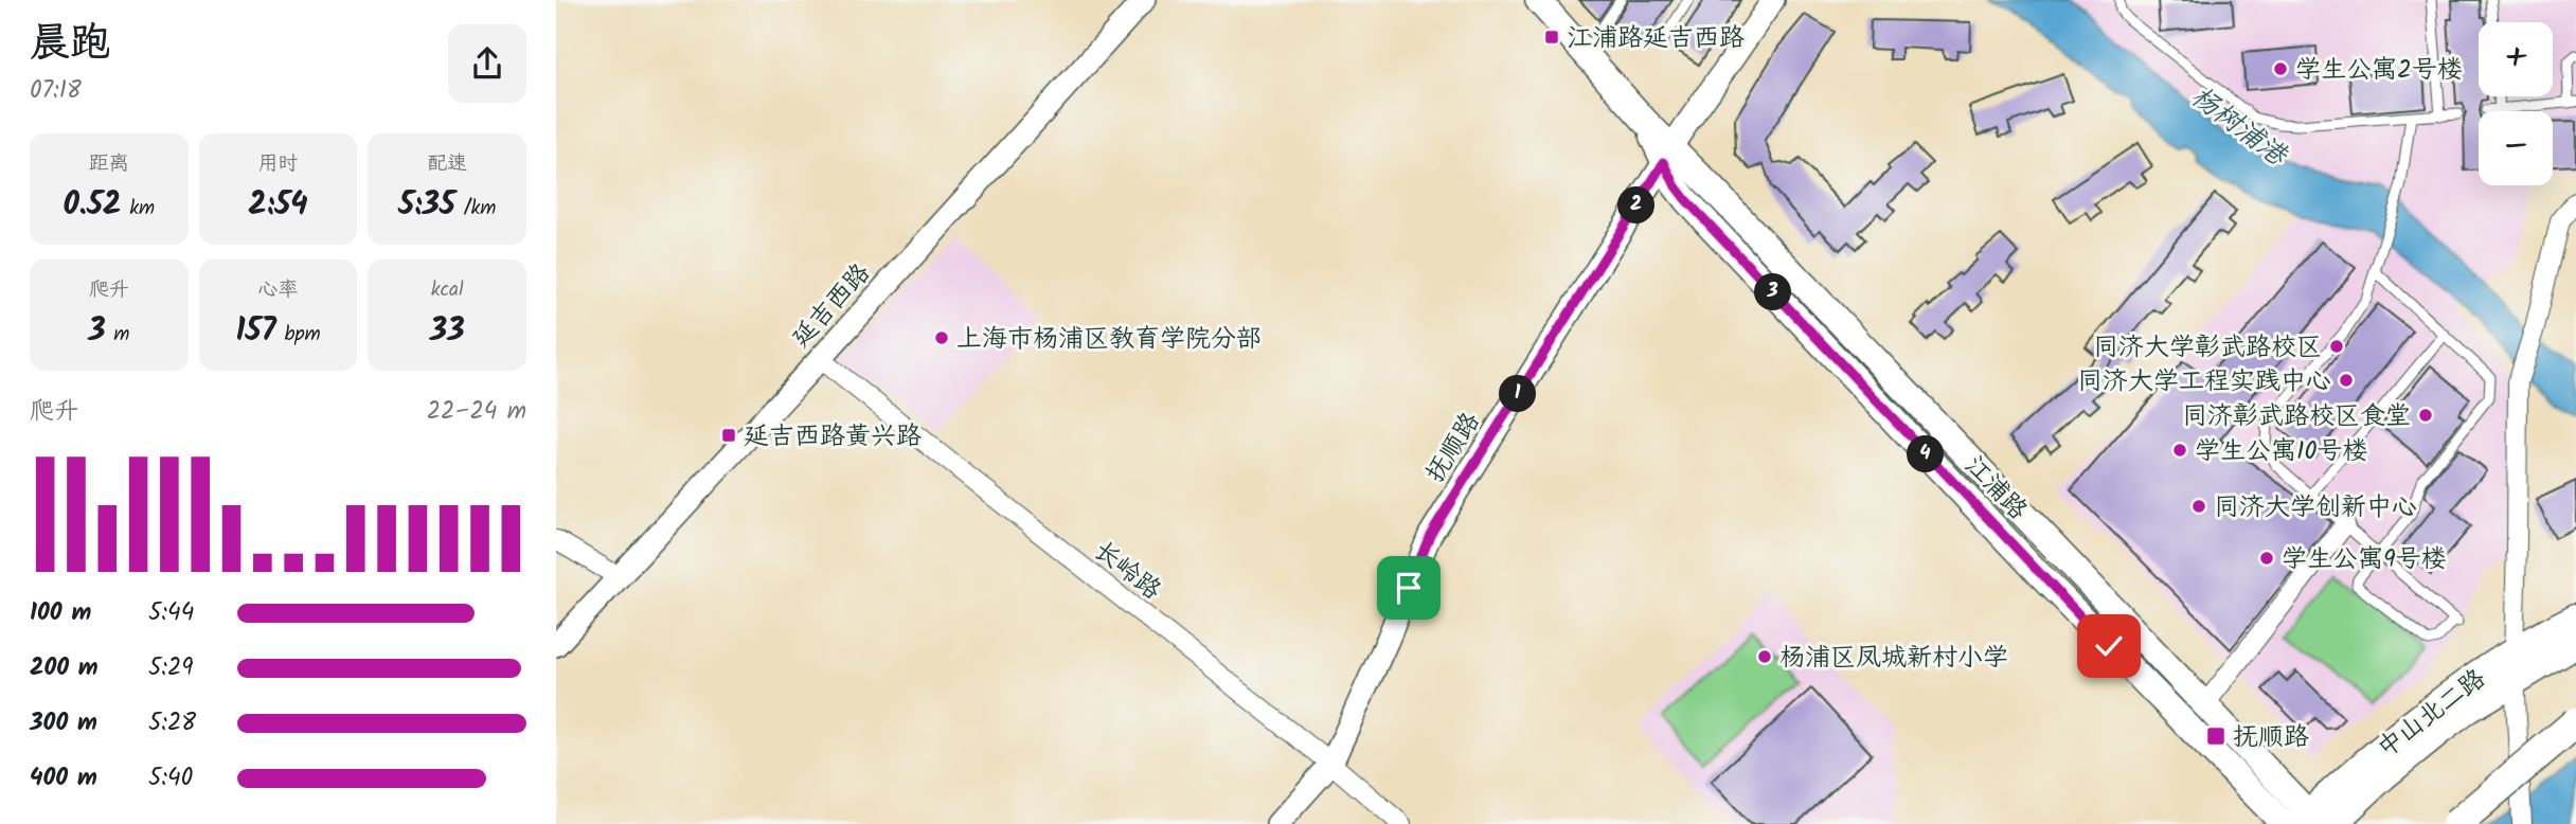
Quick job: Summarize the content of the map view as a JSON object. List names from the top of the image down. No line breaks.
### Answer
{"streets":{"main road":["江浦路","中山北二路"],"street":["延吉西路","抚顺路","长岭路"]},"crossings":[["延吉西路","长岭路"],["抚顺路","江浦路"],["抚顺路","长岭路"],["江浦路","中山北二路"]],"water":["杨树浦港"],"places":{"transit":["江浦路延吉西路","延吉西路黄兴路","抚顺路"],"other":["学生公寓2号楼","上海市杨浦区教育学院分部","同济大学彰武路校区","同济大学工程实践中心","同济彰武路校区食堂","学生公寓10号楼","同济大学创新中心","学生公寓9号楼","杨浦区凤城新村小学"]},"page":{"heading":["晨跑","07:18"],"map_buttons":["+","−"],"stats":[["距离","0.52 km"],["用时","2:54"],["配速","5:35 /km"],["爬升","3 m"],["心率","157 bpm"],["kcal","33"]],"pins":["2","3","1","4"],"chart":["爬升","22–24 m"],"list":[{"name":"100 m","note":"5:44"},{"name":"200 m","note":"5:29"},{"name":"300 m","note":"5:28"},{"name":"400 m","note":"5:40"}]}}
